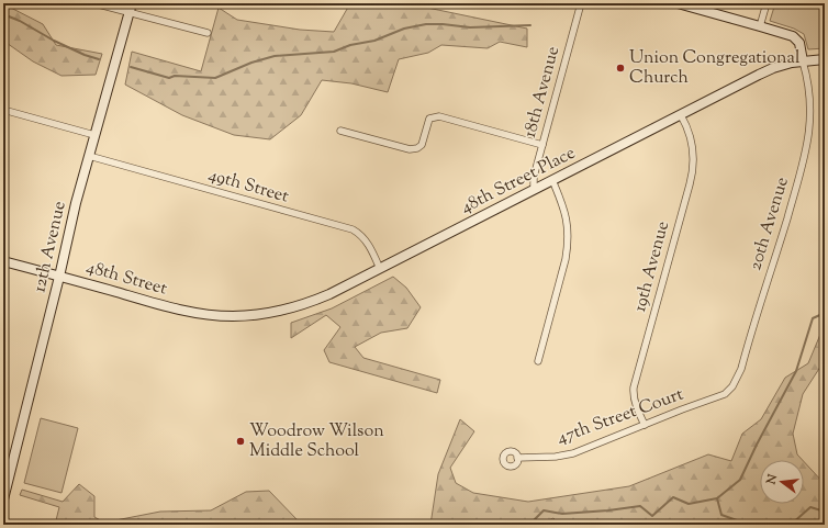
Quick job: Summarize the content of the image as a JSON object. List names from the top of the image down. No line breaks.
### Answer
{"streets":{"street":["18th Avenue","48th Street Place","49th Street","20th Avenue","12th Avenue","19th Avenue","48th Street","47th Street Court"]},"crossings":[["18th Avenue","48th Street Place"],["48th Street Place","49th Street"],["48th Street Place","20th Avenue"],["48th Street Place","19th Avenue"],["48th Street Place","48th Street"],["49th Street","12th Avenue"],["20th Avenue","47th Street Court"],["12th Avenue","48th Street"],["19th Avenue","47th Street Court"]],"places":["Union Congregational Church","Woodrow Wilson Middle School"],"north":"left"}
